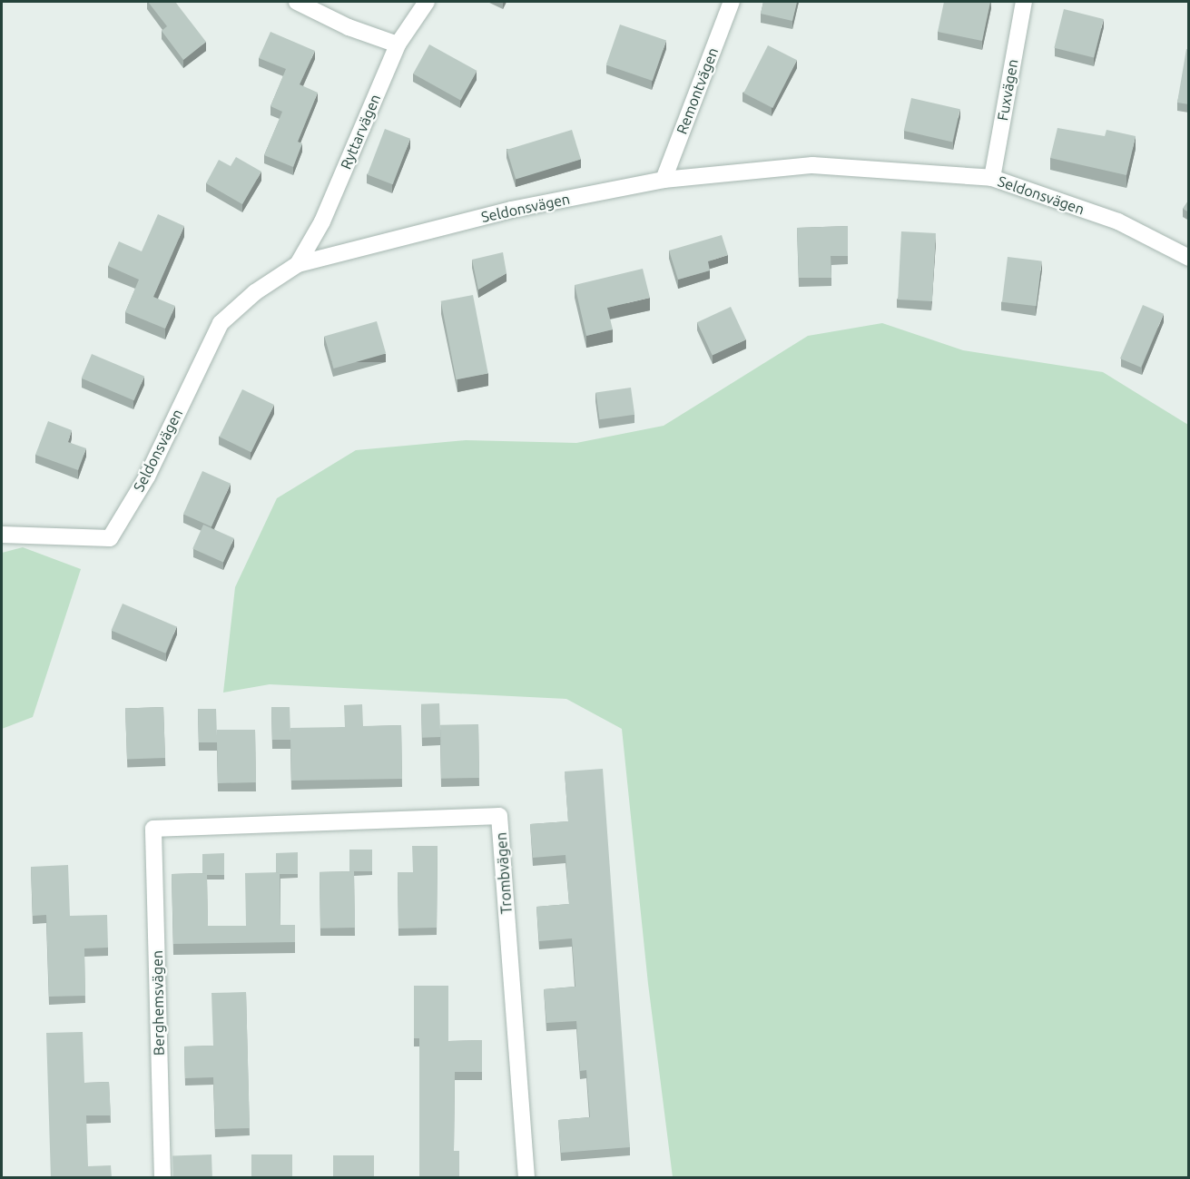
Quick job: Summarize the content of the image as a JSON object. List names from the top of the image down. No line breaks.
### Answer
{"streets":{"street":["Fuxvägen","Remontvägen","Ryttarvägen","Seldonsvägen","Trombvägen","Berghemsvägen"]},"crossings":[["Fuxvägen","Seldonsvägen"],["Remontvägen","Seldonsvägen"],["Ryttarvägen","Seldonsvägen"],["Trombvägen","Berghemsvägen"]]}
